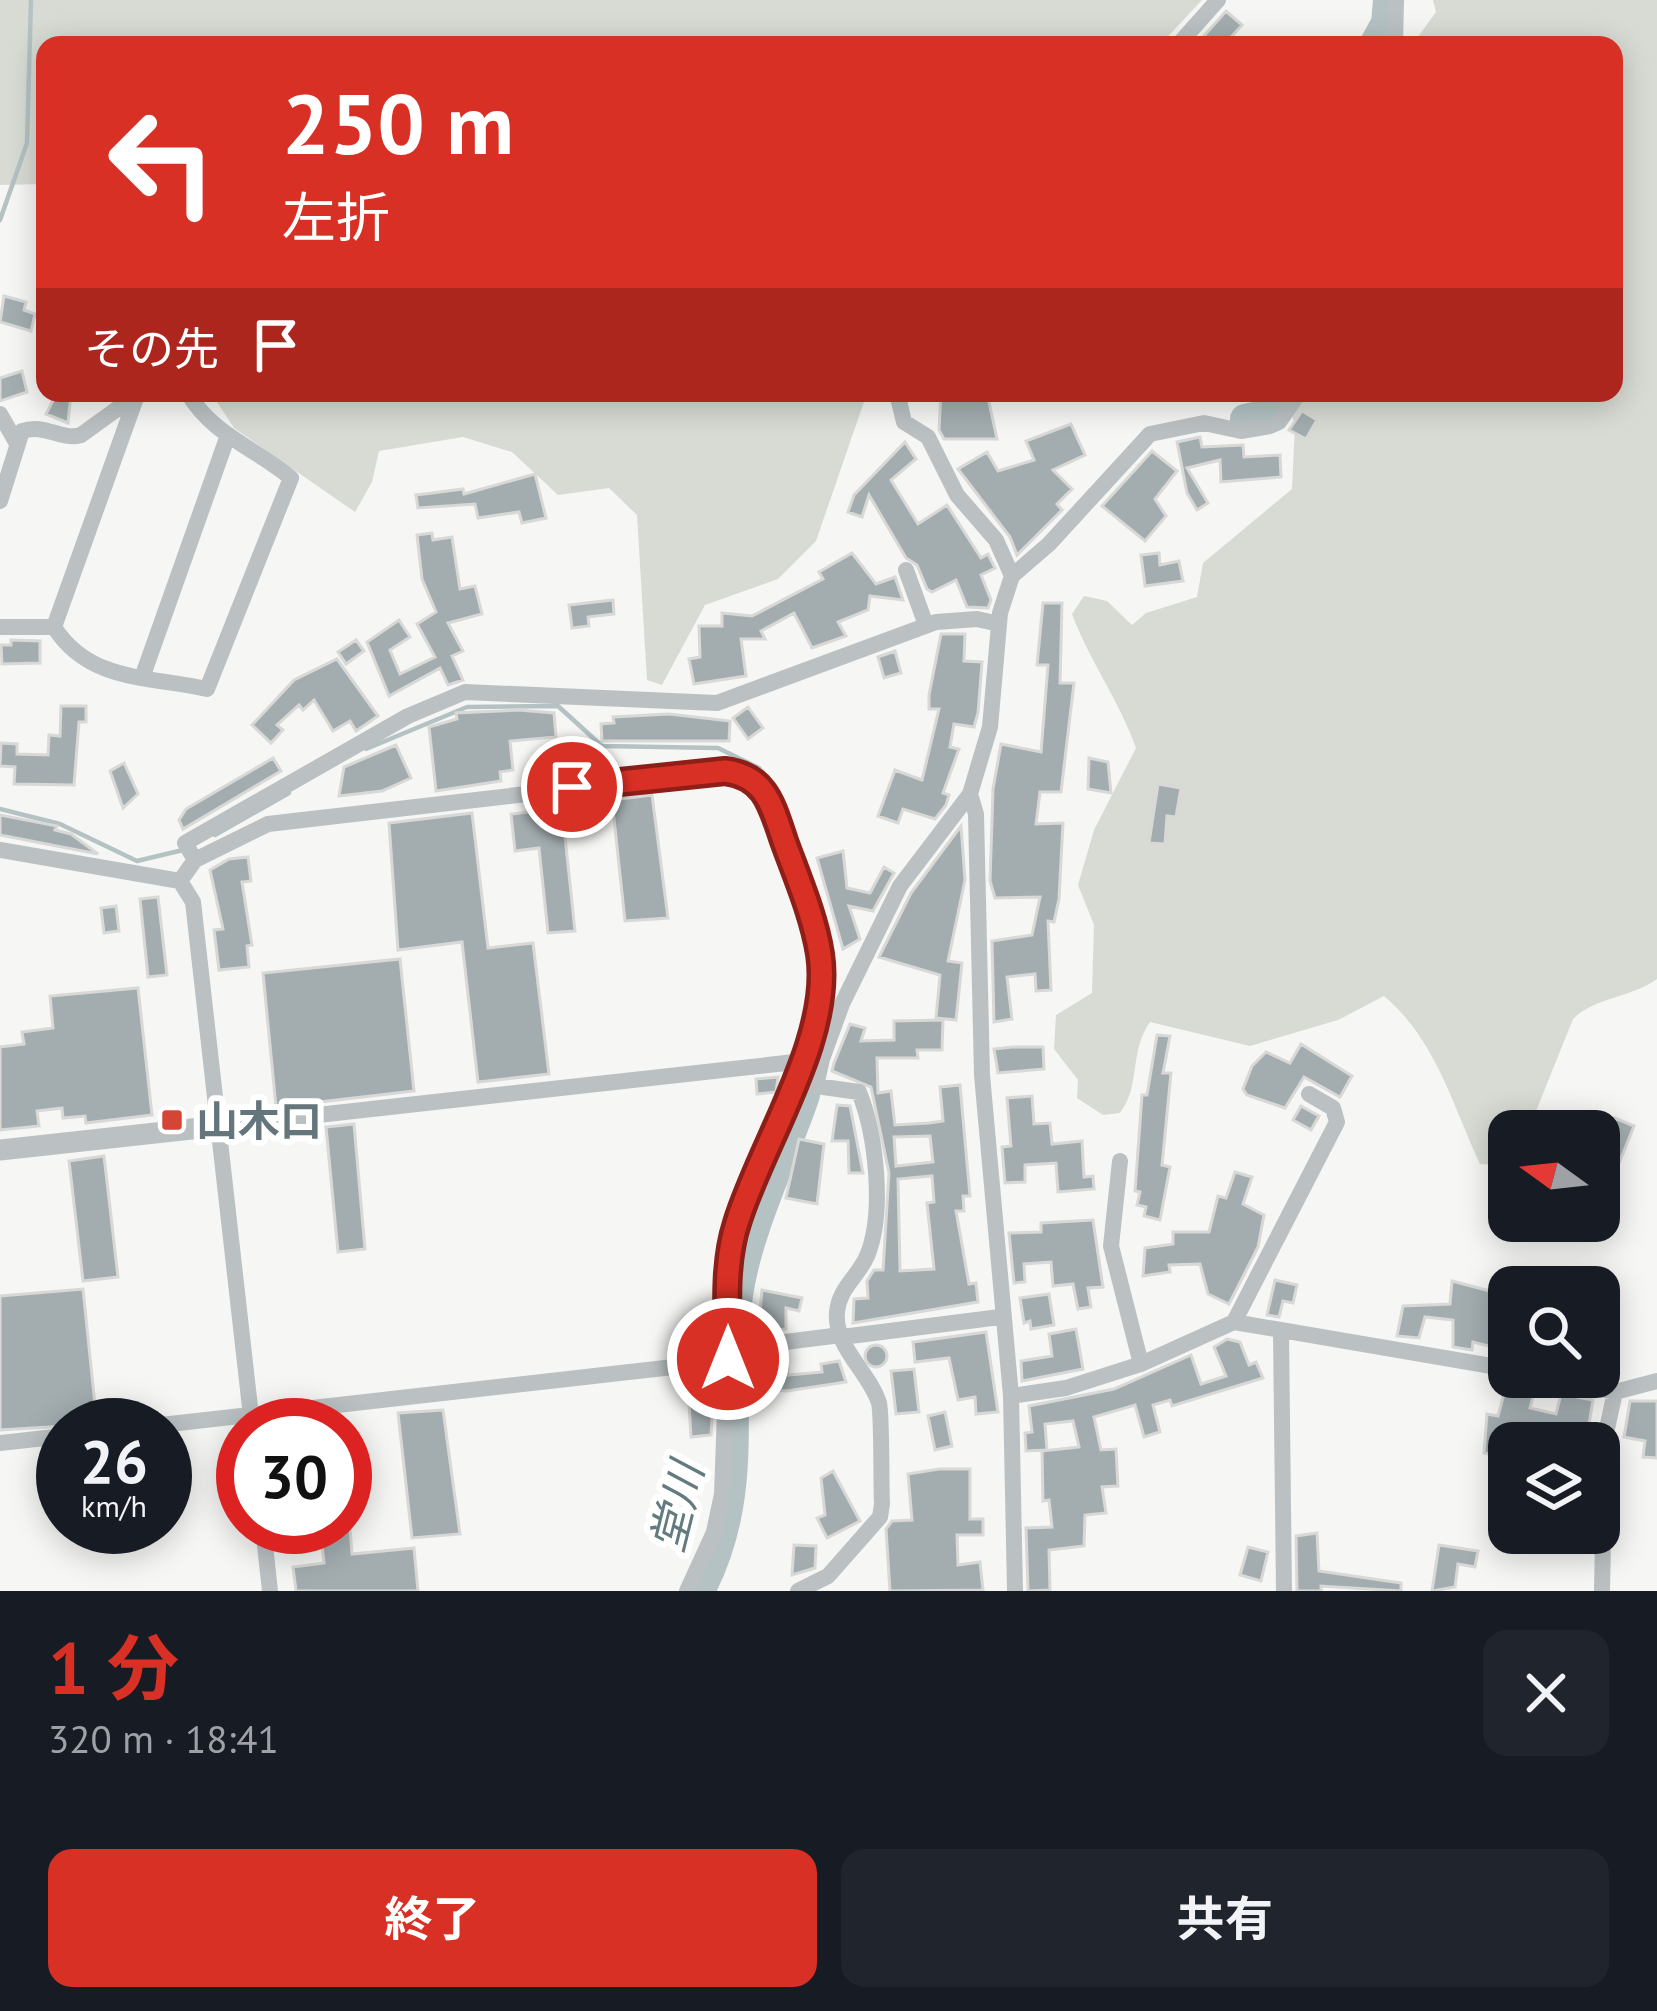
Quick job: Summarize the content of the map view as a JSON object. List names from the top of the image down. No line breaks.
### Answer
{"water":["堂川"],"places":{"transit":["山木口"]},"north":"left","page":{"turn":["250 m","左折"],"then":"その先","speed":"26 km/h","limit":"30","heading":["1 分","320 m · 18:41"],"buttons":["終了","共有"]}}
